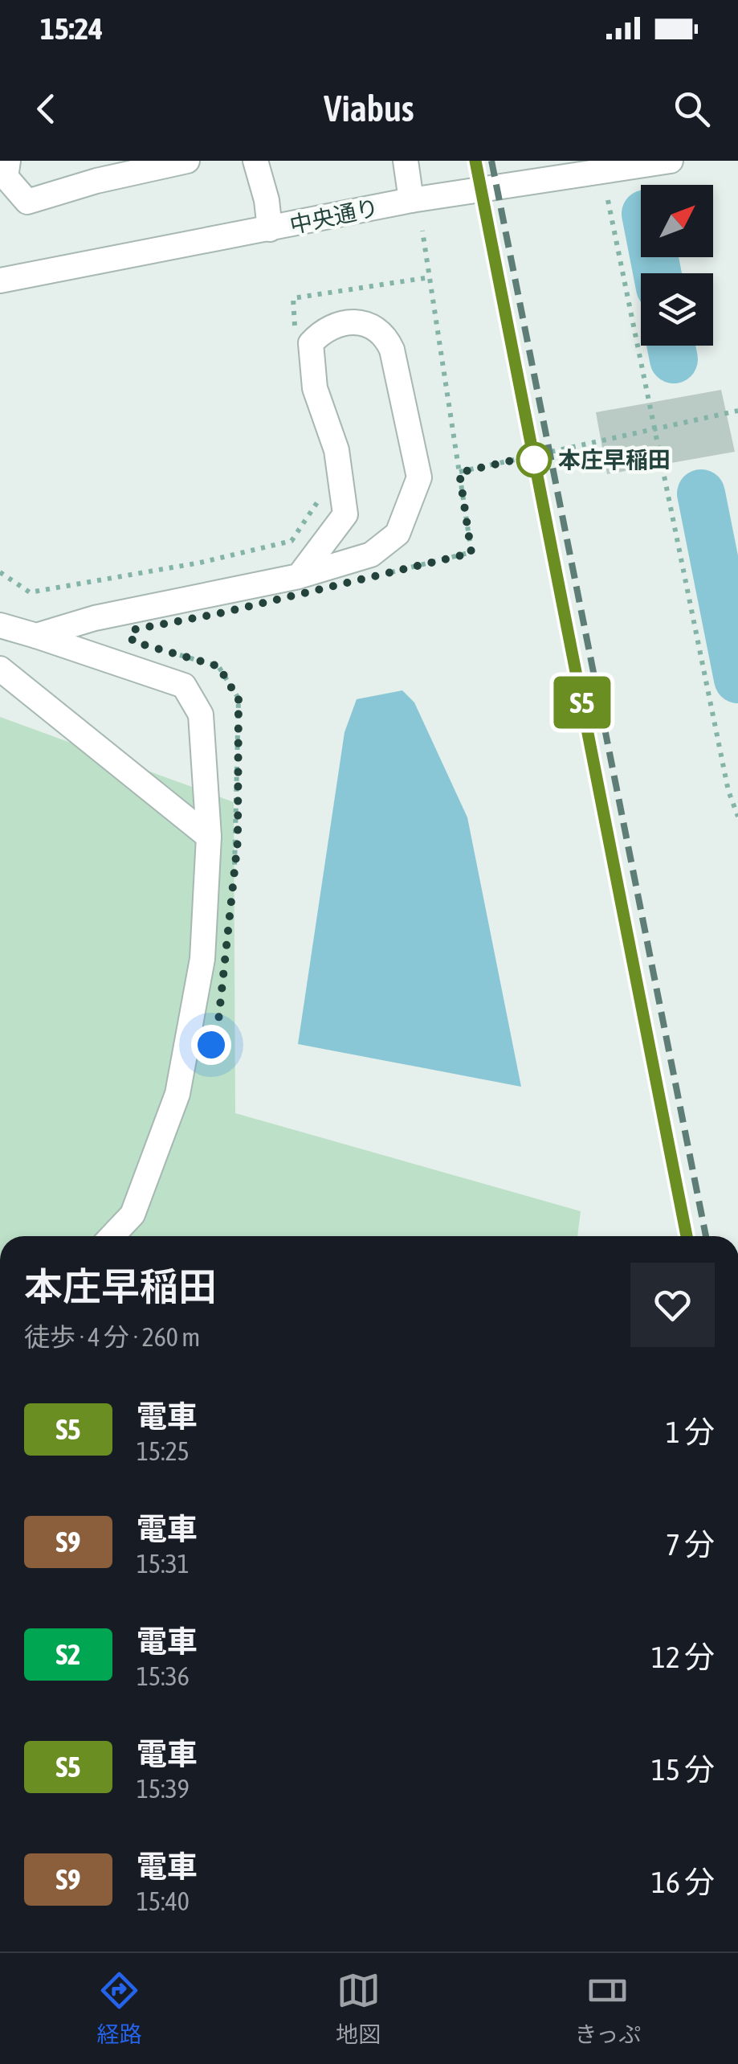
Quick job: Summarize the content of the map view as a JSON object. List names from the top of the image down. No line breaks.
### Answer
{"streets":{"street":["中央通り"]},"places":["本庄早稲田"],"north":"top right","page":{"status":"15:24","header":"Viabus","on_map":"S5","heading":["本庄早稲田","徒歩 · 4 分 · 260 m"],"list":[{"mark":"S5","name":"電車","note":"15:25","value":"1 分"},{"mark":"S9","name":"電車","note":"15:31","value":"7 分"},{"mark":"S2","name":"電車","note":"15:36","value":"12 分"},{"mark":"S5","name":"電車","note":"15:39","value":"15 分"},{"mark":"S9","name":"電車","note":"15:40","value":"16 分"}],"tabs":["経路","地図","きっぷ"]}}
